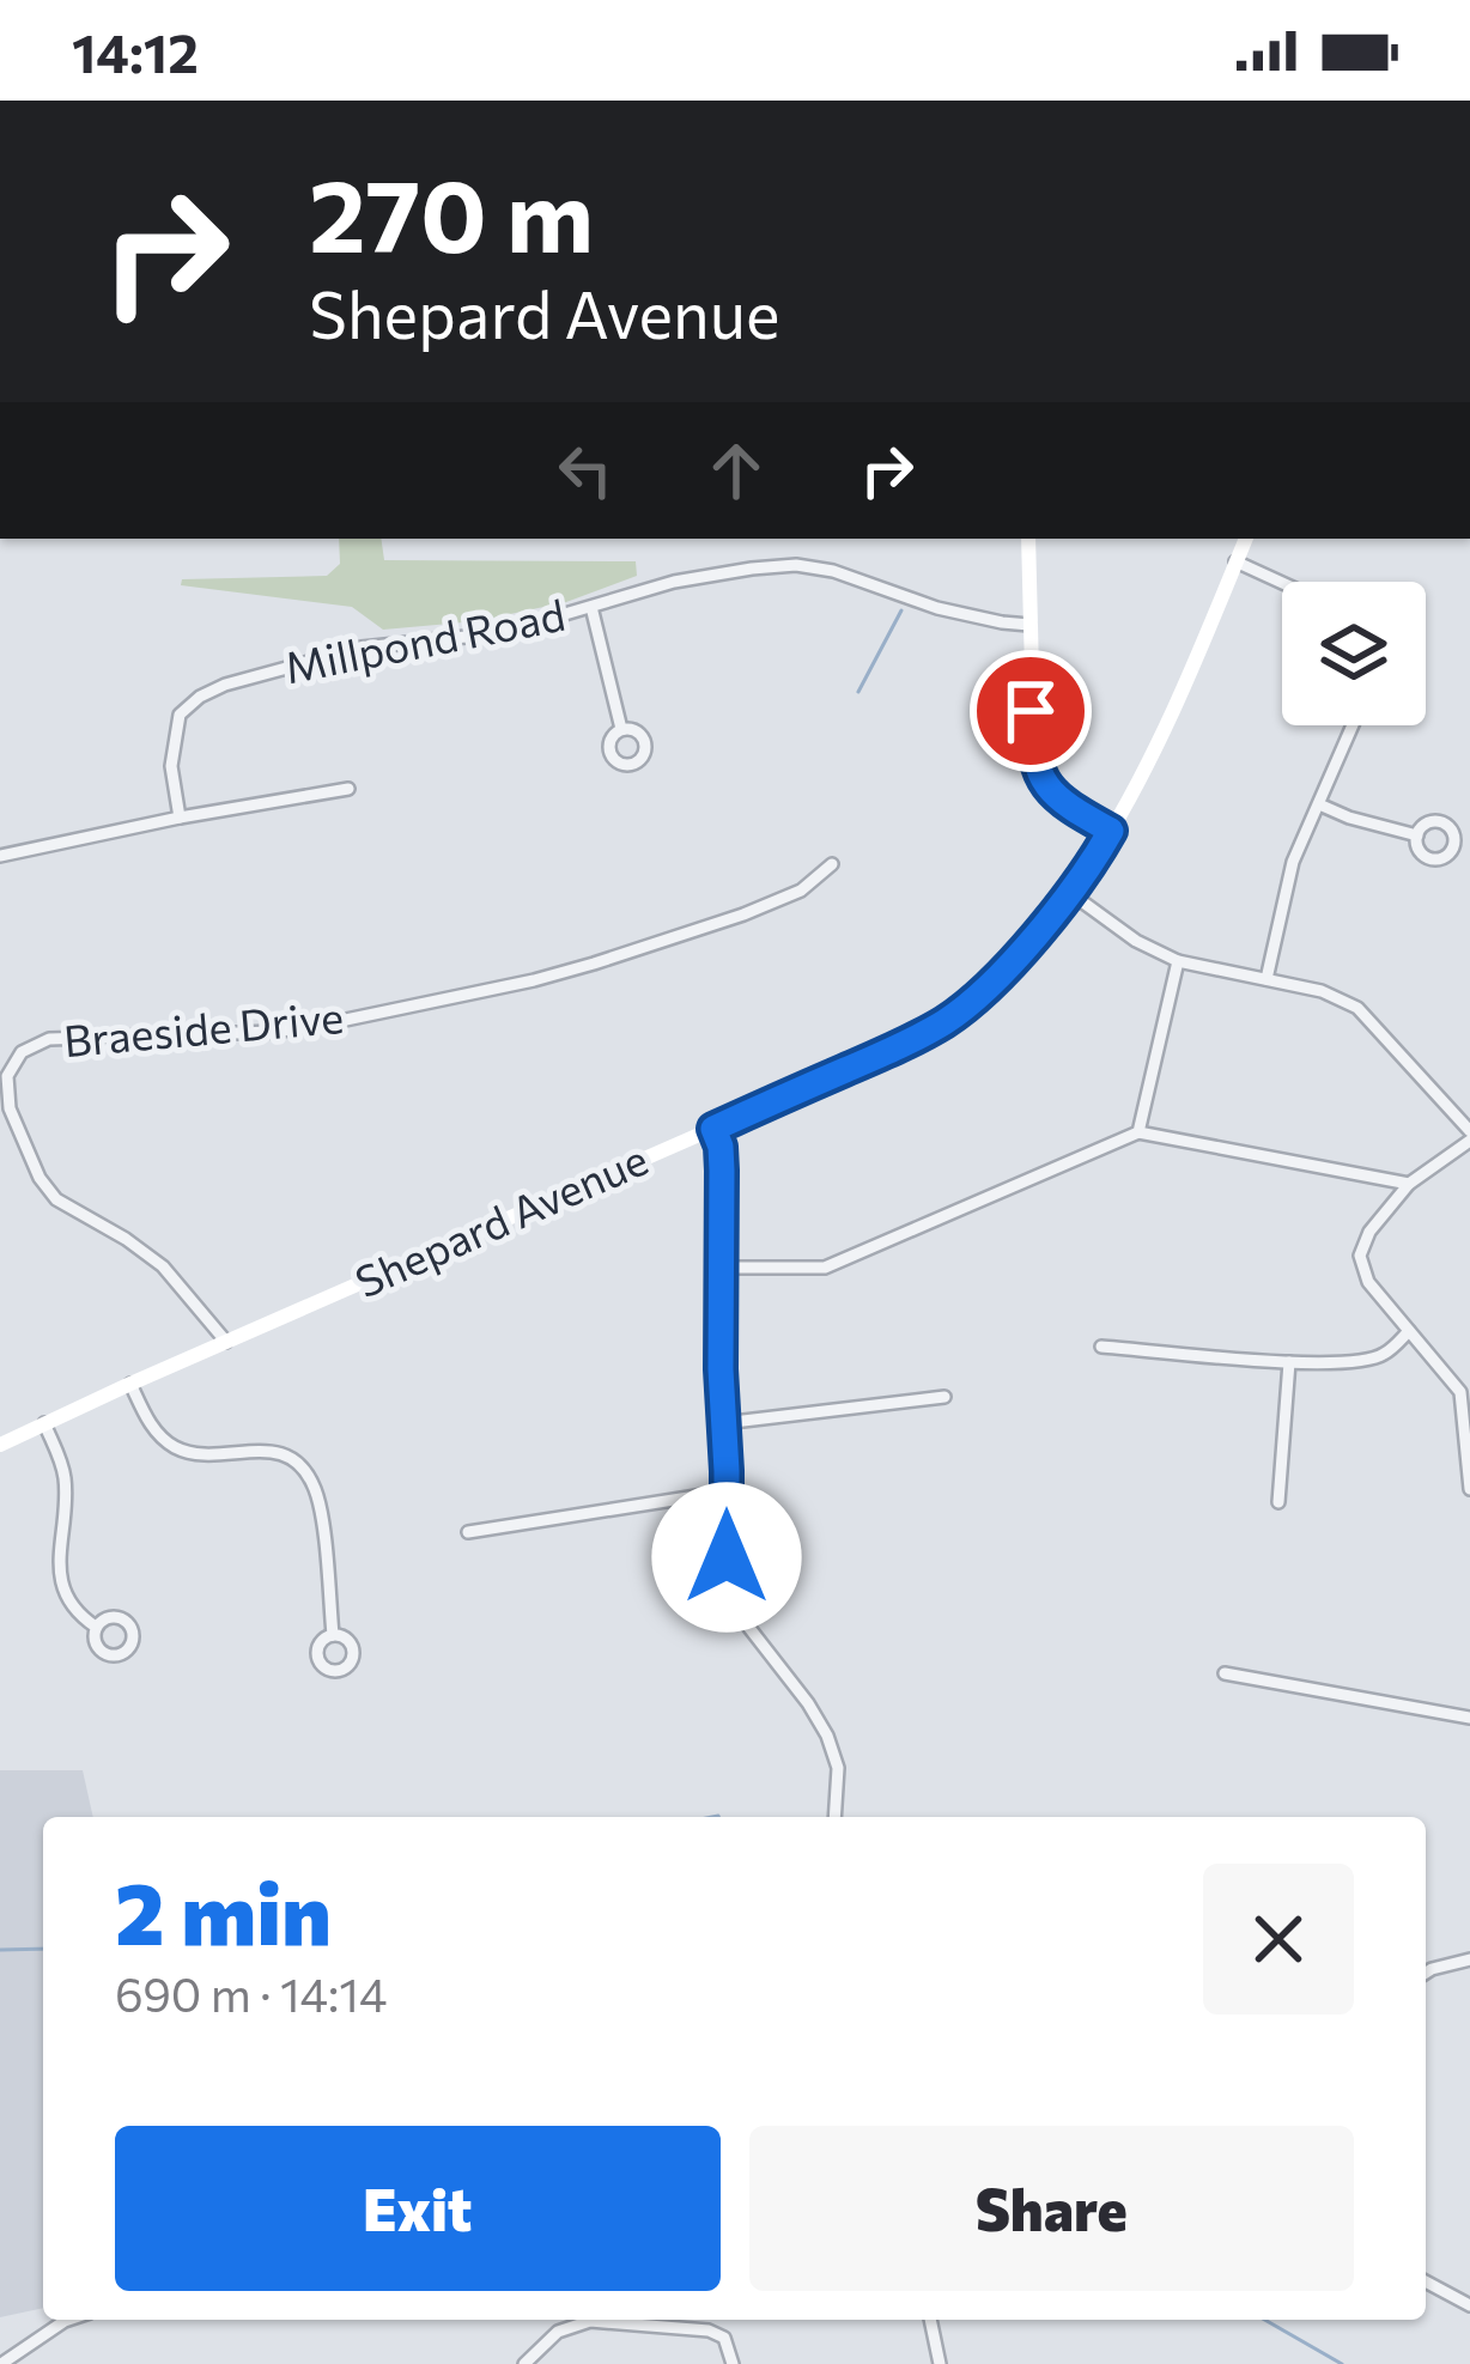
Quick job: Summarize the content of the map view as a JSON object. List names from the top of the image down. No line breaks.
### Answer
{"streets":{"main road":["Shepard Avenue"],"street":["Millpond Road","Braeside Drive"]},"crossings":[["Braeside Drive","Shepard Avenue"]],"page":{"status":"14:12","turn":["270 m","Shepard Avenue"],"heading":["2 min","690 m · 14:14"],"buttons":["Exit","Share"]}}
